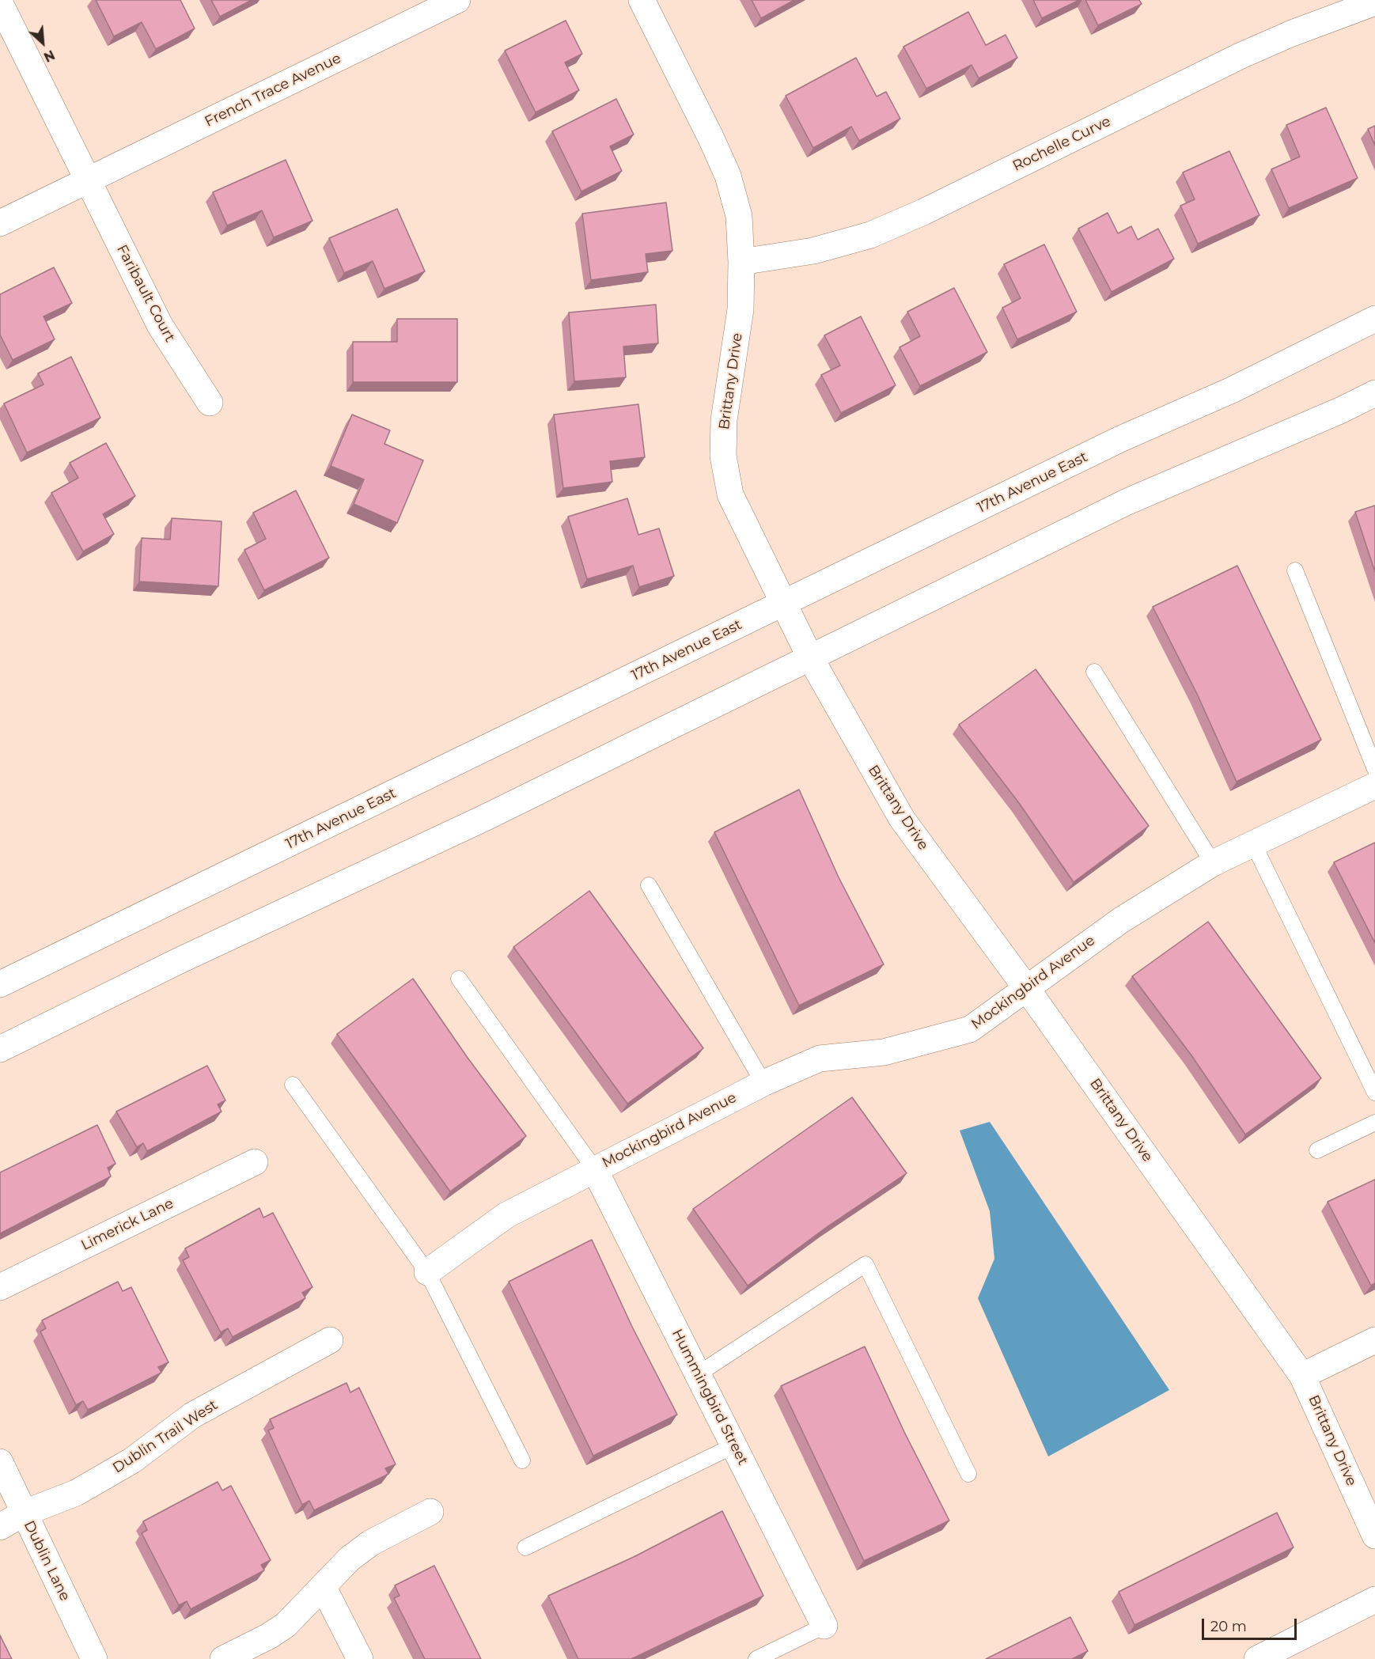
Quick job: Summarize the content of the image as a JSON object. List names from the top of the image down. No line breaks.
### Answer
{"streets":{"street":["French Trace Avenue","Rochelle Curve","Faribault Court","Brittany Drive","17th Avenue East","Mockingbird Avenue","Limerick Lane","Hummingbird Street","Dublin Trail West","Dublin Lane"]},"crossings":[["French Trace Avenue","Faribault Court"],["Rochelle Curve","Brittany Drive"],["Brittany Drive","17th Avenue East"],["Brittany Drive","Mockingbird Avenue"],["Mockingbird Avenue","Hummingbird Street"],["Dublin Trail West","Dublin Lane"]],"scale_bar":"20 m","north":"bottom right"}
